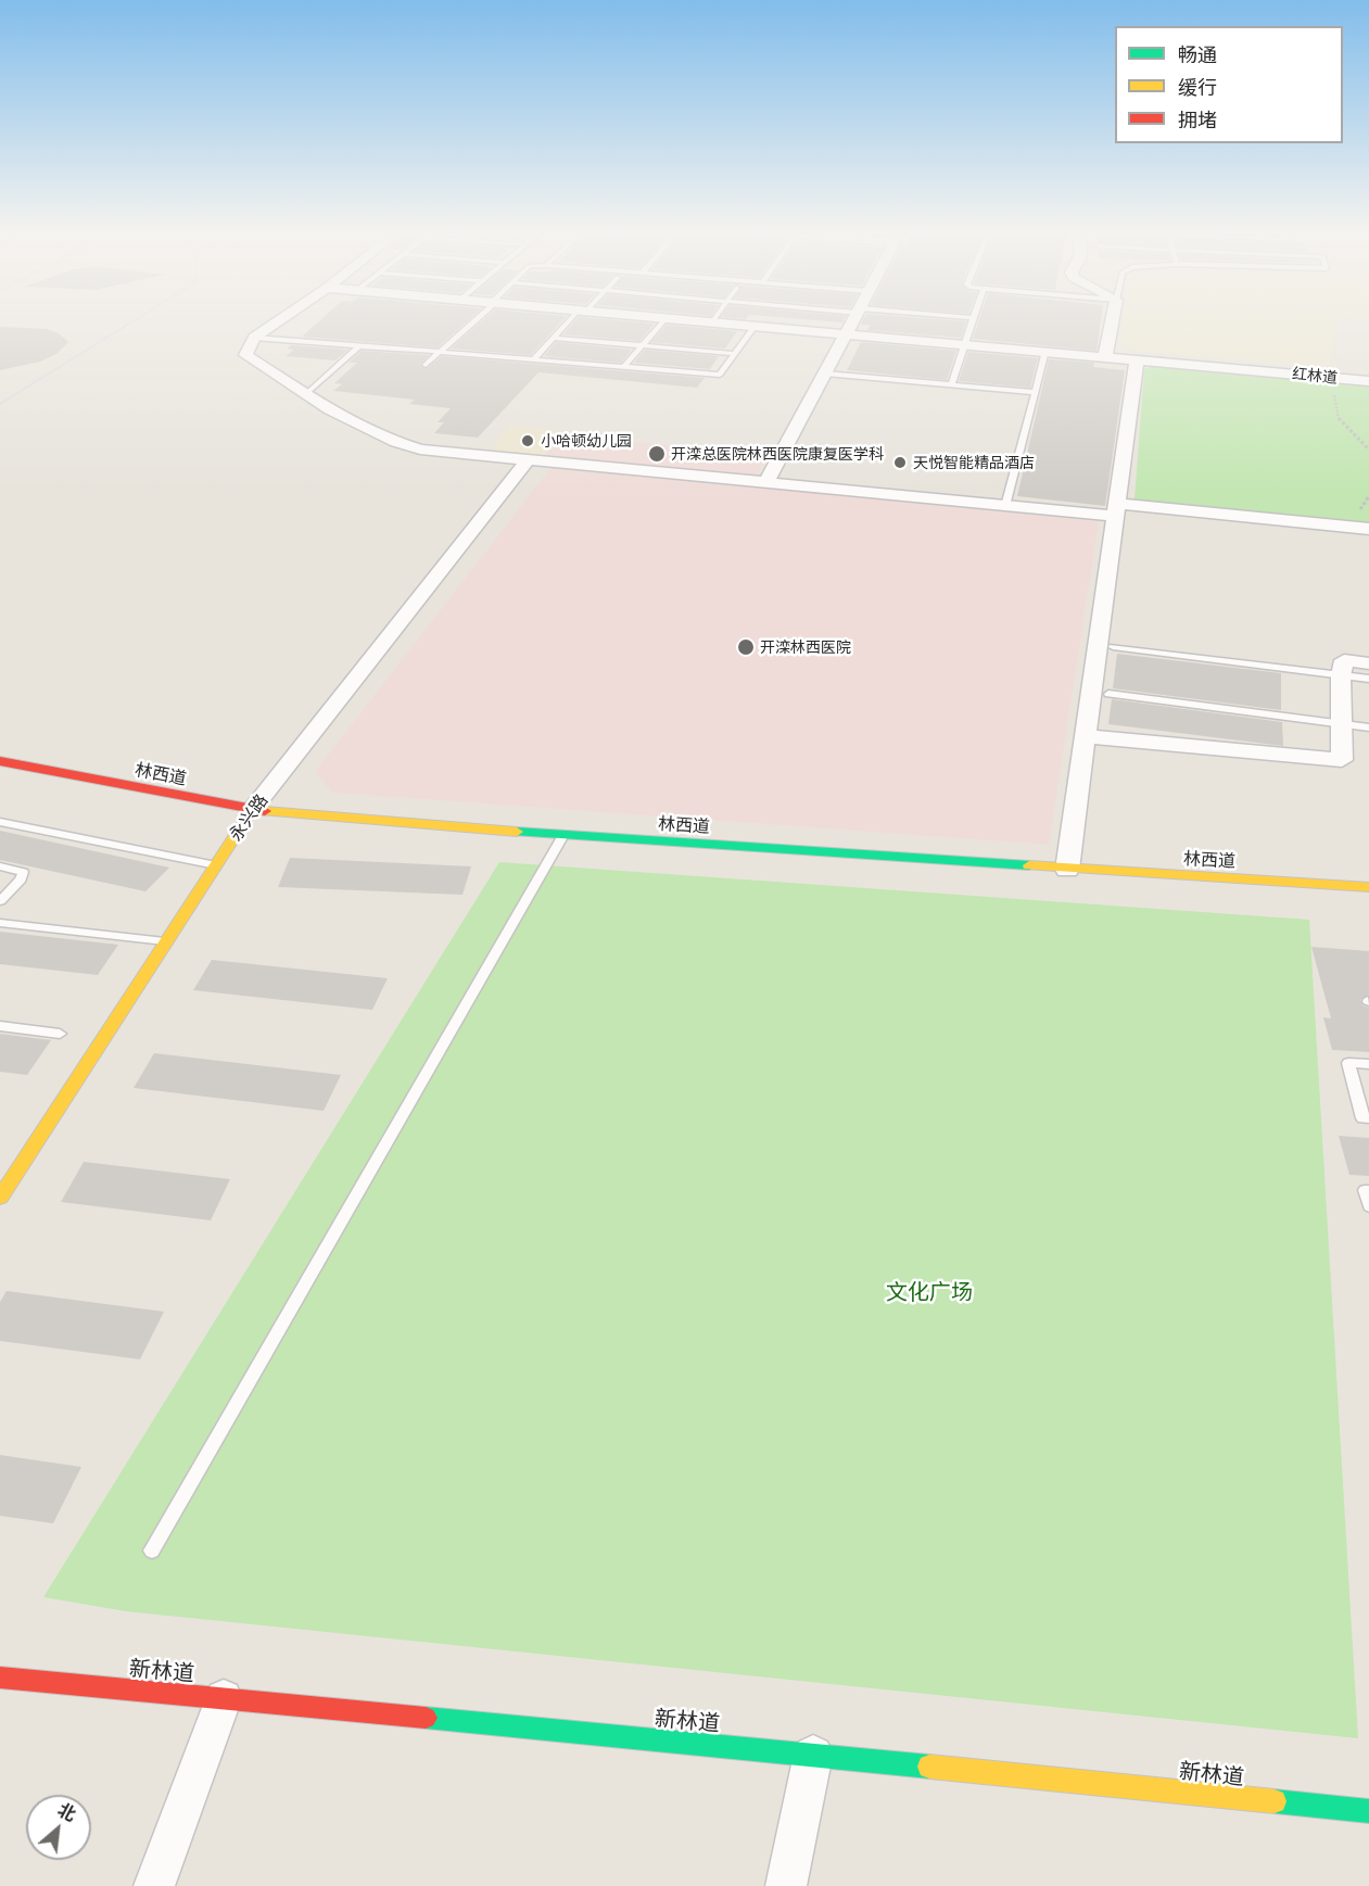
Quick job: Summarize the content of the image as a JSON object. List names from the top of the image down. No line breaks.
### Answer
{"streets":{"main road":["林西道","永兴路","新林道"],"street":["红林道"]},"crossings":[["林西道","永兴路"]],"parks":["文化广场"],"places":["小哈顿幼儿园","开滦总医院林西医院康复医学科","天悦智能精品酒店","开滦林西医院"],"legend":["畅通","缓行","拥堵"],"north":"top right"}
